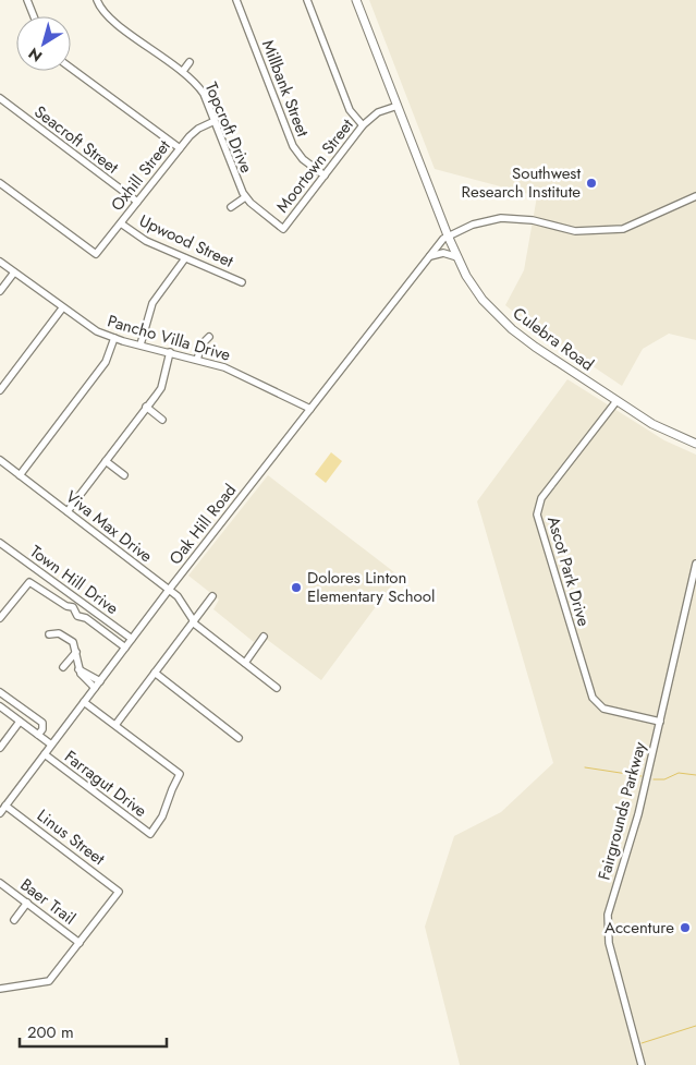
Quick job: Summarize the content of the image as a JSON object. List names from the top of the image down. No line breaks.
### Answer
{"streets":{"main road":["Culebra Road"],"street":["Millbank Street","Topcroft Drive","Seacroft Street","Moortown Street","Oxhill Street","Upwood Street","Pancho Villa Drive","Oak Hill Road","Viva Max Drive","Ascot Park Drive","Town Hill Drive","Farragut Drive","Fairgrounds Parkway","Linus Street","Baer Trail"]},"crossings":[["Millbank Street","Moortown Street"],["Topcroft Drive","Moortown Street"],["Topcroft Drive","Oxhill Street"],["Seacroft Street","Oxhill Street"],["Moortown Street","Culebra Road"],["Oxhill Street","Upwood Street"],["Pancho Villa Drive","Oak Hill Road"],["Culebra Road","Oak Hill Road"],["Culebra Road","Ascot Park Drive"],["Oak Hill Road","Viva Max Drive"],["Oak Hill Road","Town Hill Drive"],["Oak Hill Road","Farragut Drive"],["Oak Hill Road","Linus Street"],["Ascot Park Drive","Fairgrounds Parkway"],["Linus Street","Baer Trail"]],"places":["Southwest Research Institute","Dolores Linton Elementary School","Accenture"],"scale_bar":"200 m","north":"bottom left"}
